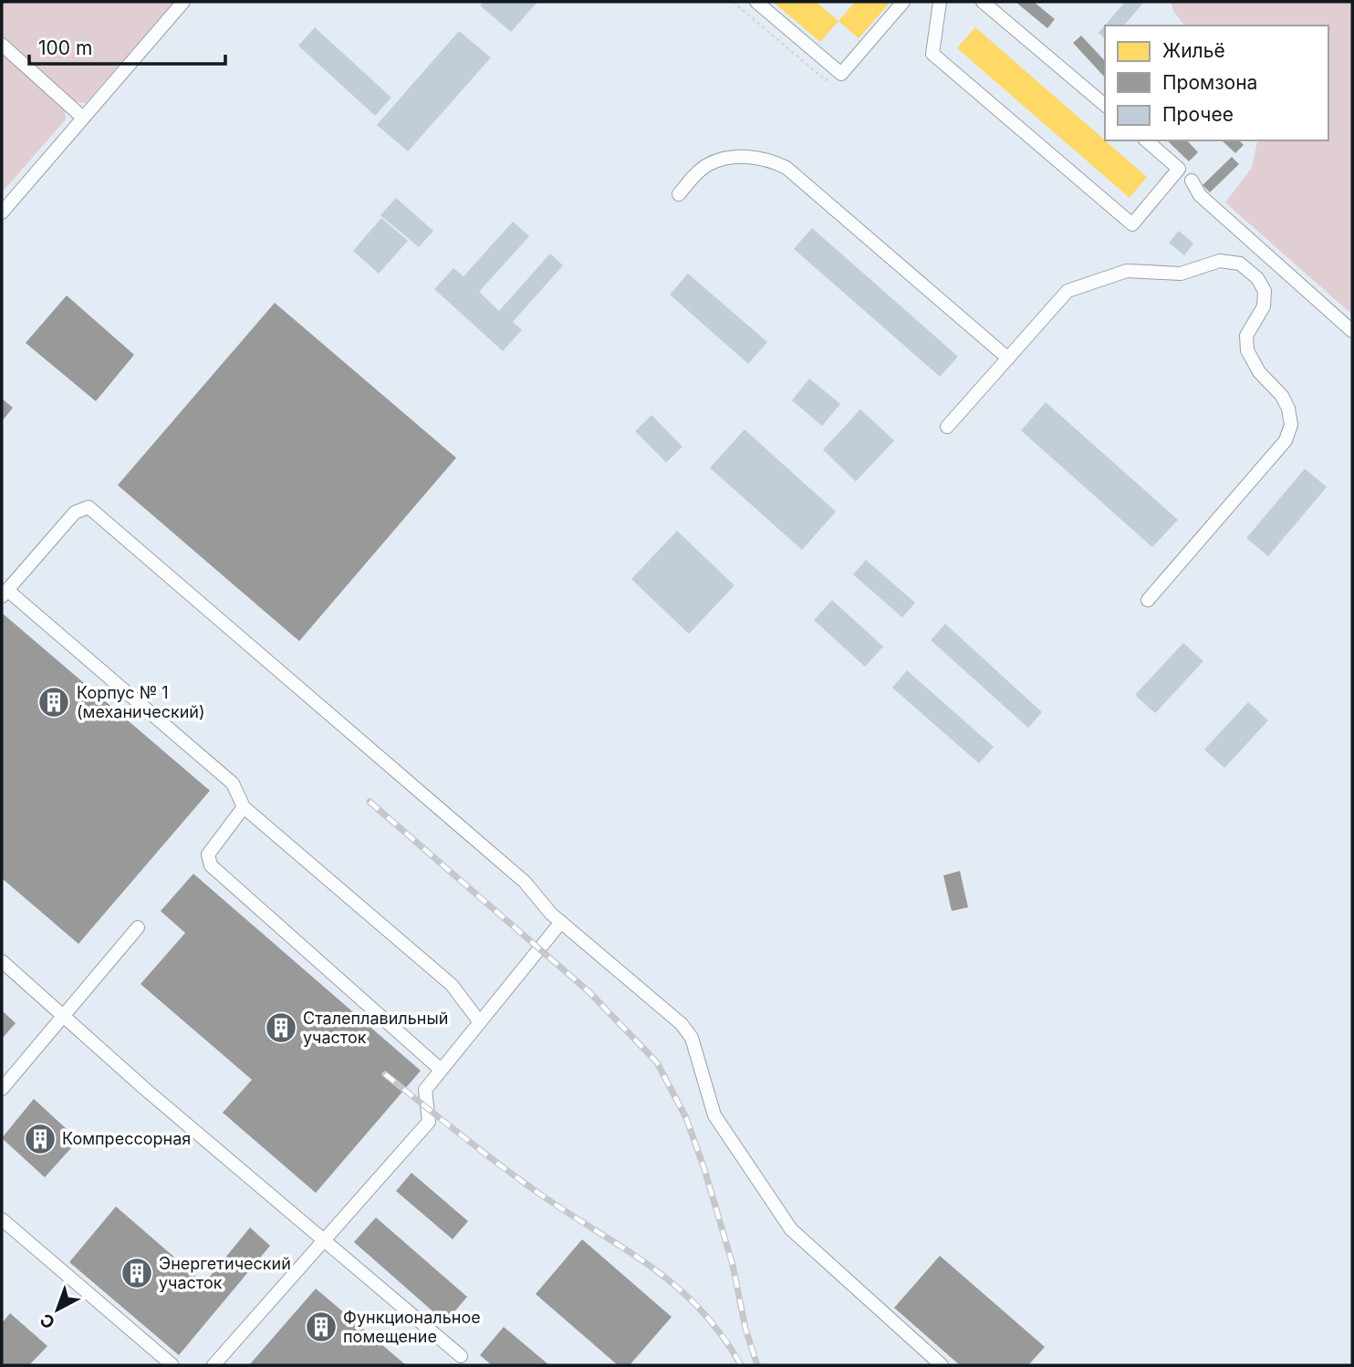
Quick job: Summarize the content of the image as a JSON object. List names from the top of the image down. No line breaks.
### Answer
{"places":{"building":["Корпус № 1 (механический)","Сталеплавильный участок","Компрессорная","Энергетический участок","Функциональное помещение"]},"legend":["Жильё","Промзона","Прочее"],"scale_bar":"100 m","north":"bottom left"}
